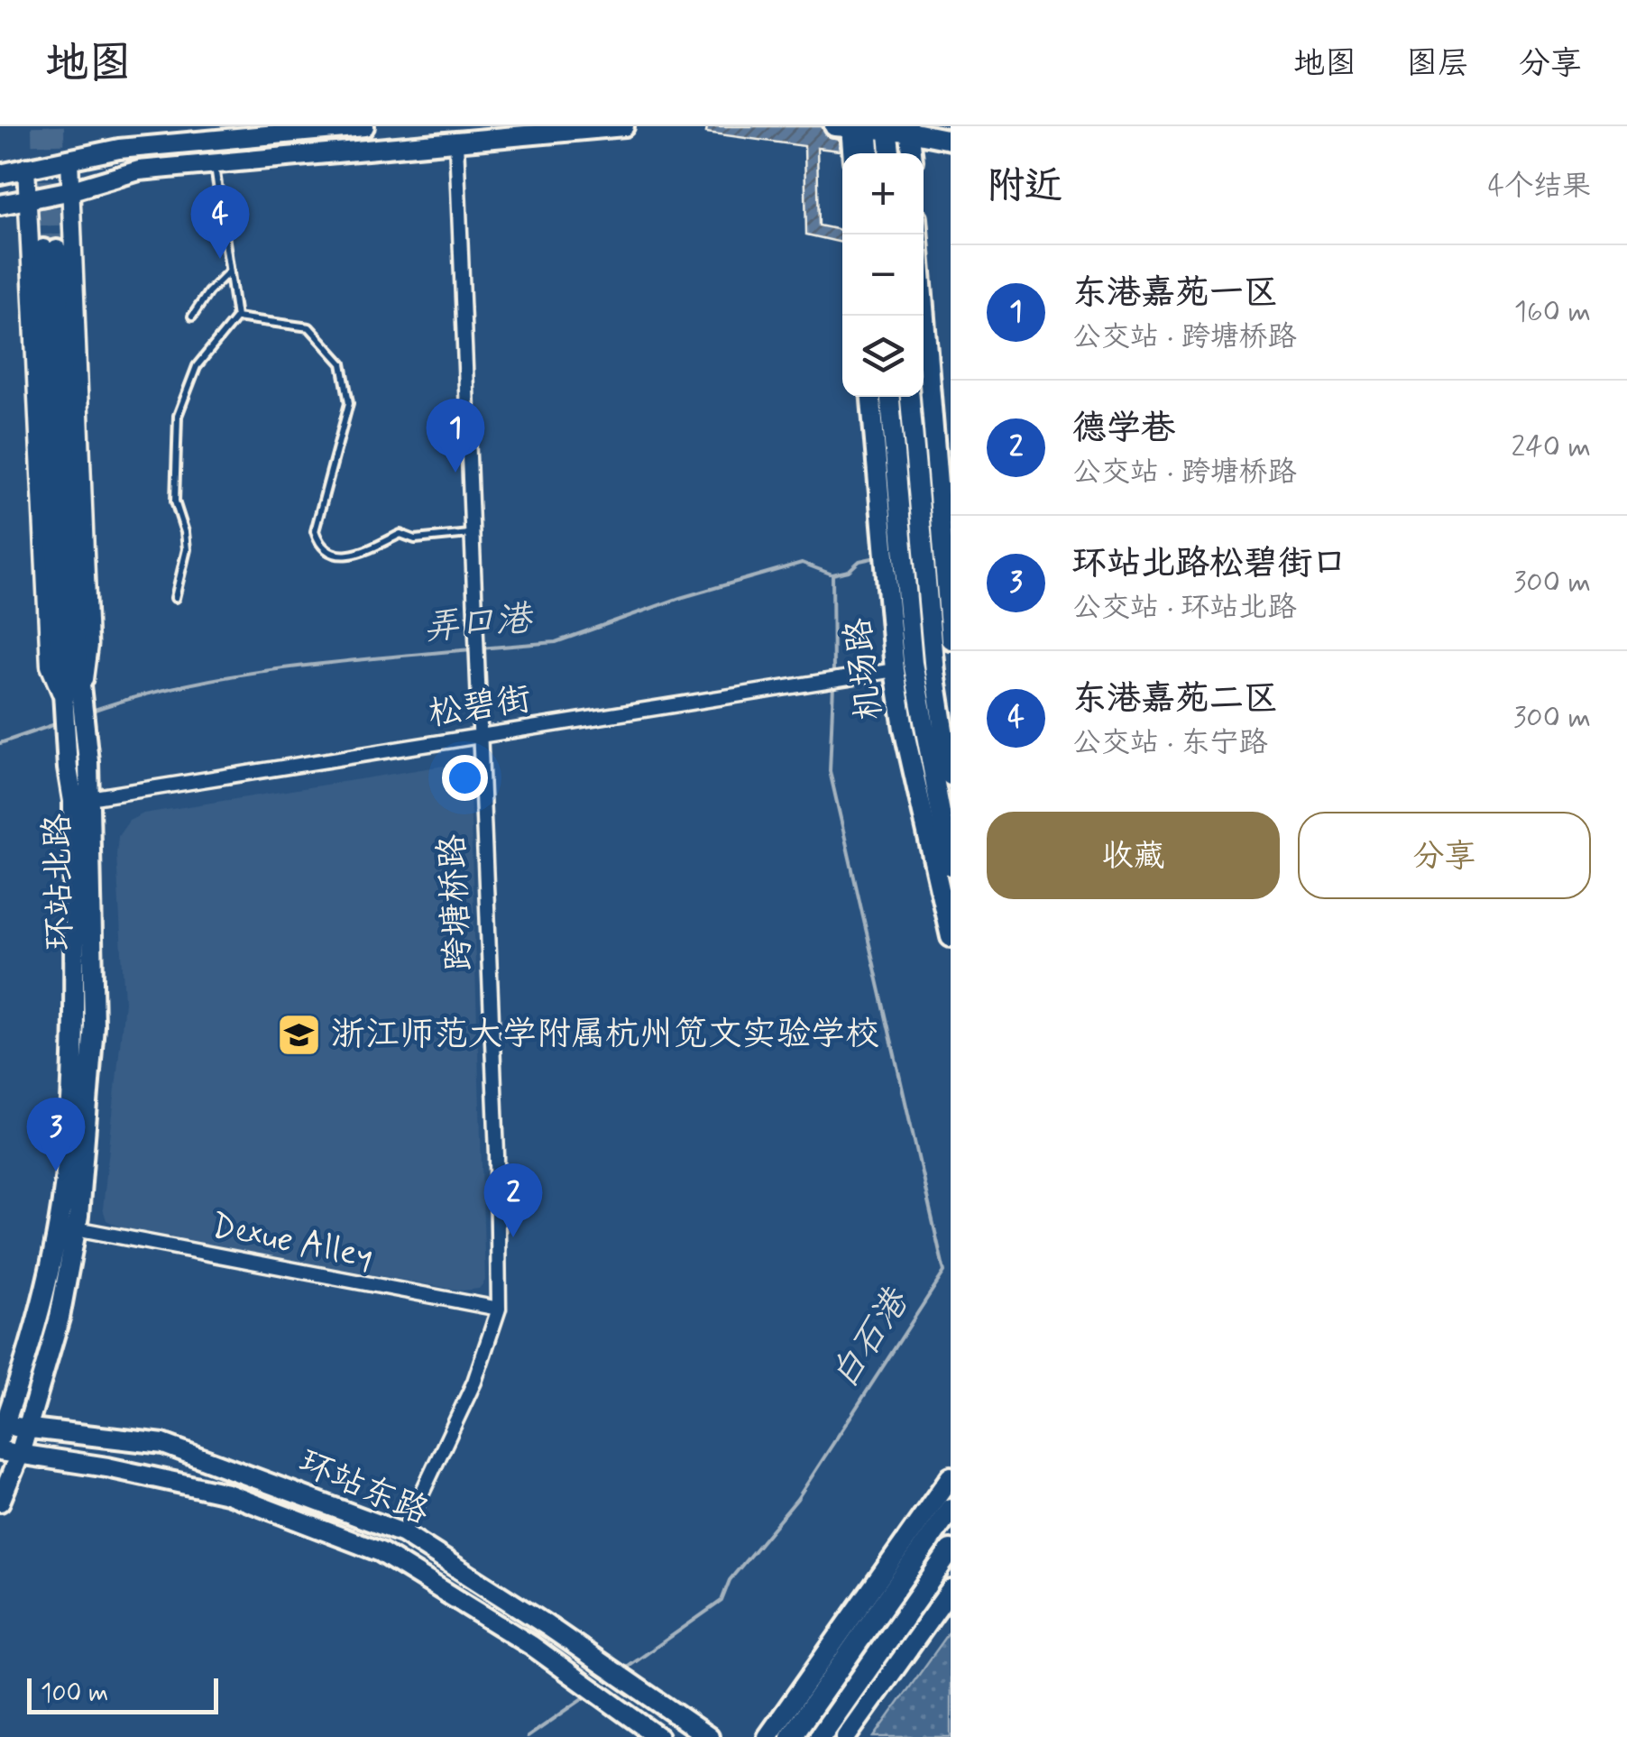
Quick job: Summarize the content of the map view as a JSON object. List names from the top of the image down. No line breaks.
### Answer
{"streets":{"main road":["机场路","环站北路","环站东路"],"street":["松碧街","跨塘桥路","Dexue Alley"]},"crossings":[["机场路","松碧街"],["松碧街","环站北路"],["松碧街","跨塘桥路"],["环站北路","Dexue Alley"],["环站北路","环站东路"],["跨塘桥路","Dexue Alley"],["跨塘桥路","环站东路"]],"water":["弄口港","白石港"],"places":{"school or university":["浙江师范大学附属杭州笕文实验学校"]},"scale_bar":"100 m","page":{"header":"地图","nav":["地图","图层","分享"],"heading":["附近","4个结果"],"map_buttons":["+","−"],"pins":["4","1","3","2"],"list":[{"mark":"1","name":"东港嘉苑一区","note":"公交站 · 跨塘桥路","value":"160 m"},{"mark":"2","name":"德学巷","note":"公交站 · 跨塘桥路","value":"240 m"},{"mark":"3","name":"环站北路松碧街口","note":"公交站 · 环站北路","value":"300 m"},{"mark":"4","name":"东港嘉苑二区","note":"公交站 · 东宁路","value":"300 m"}],"buttons":["收藏","分享"],"scale":"100 m"}}
